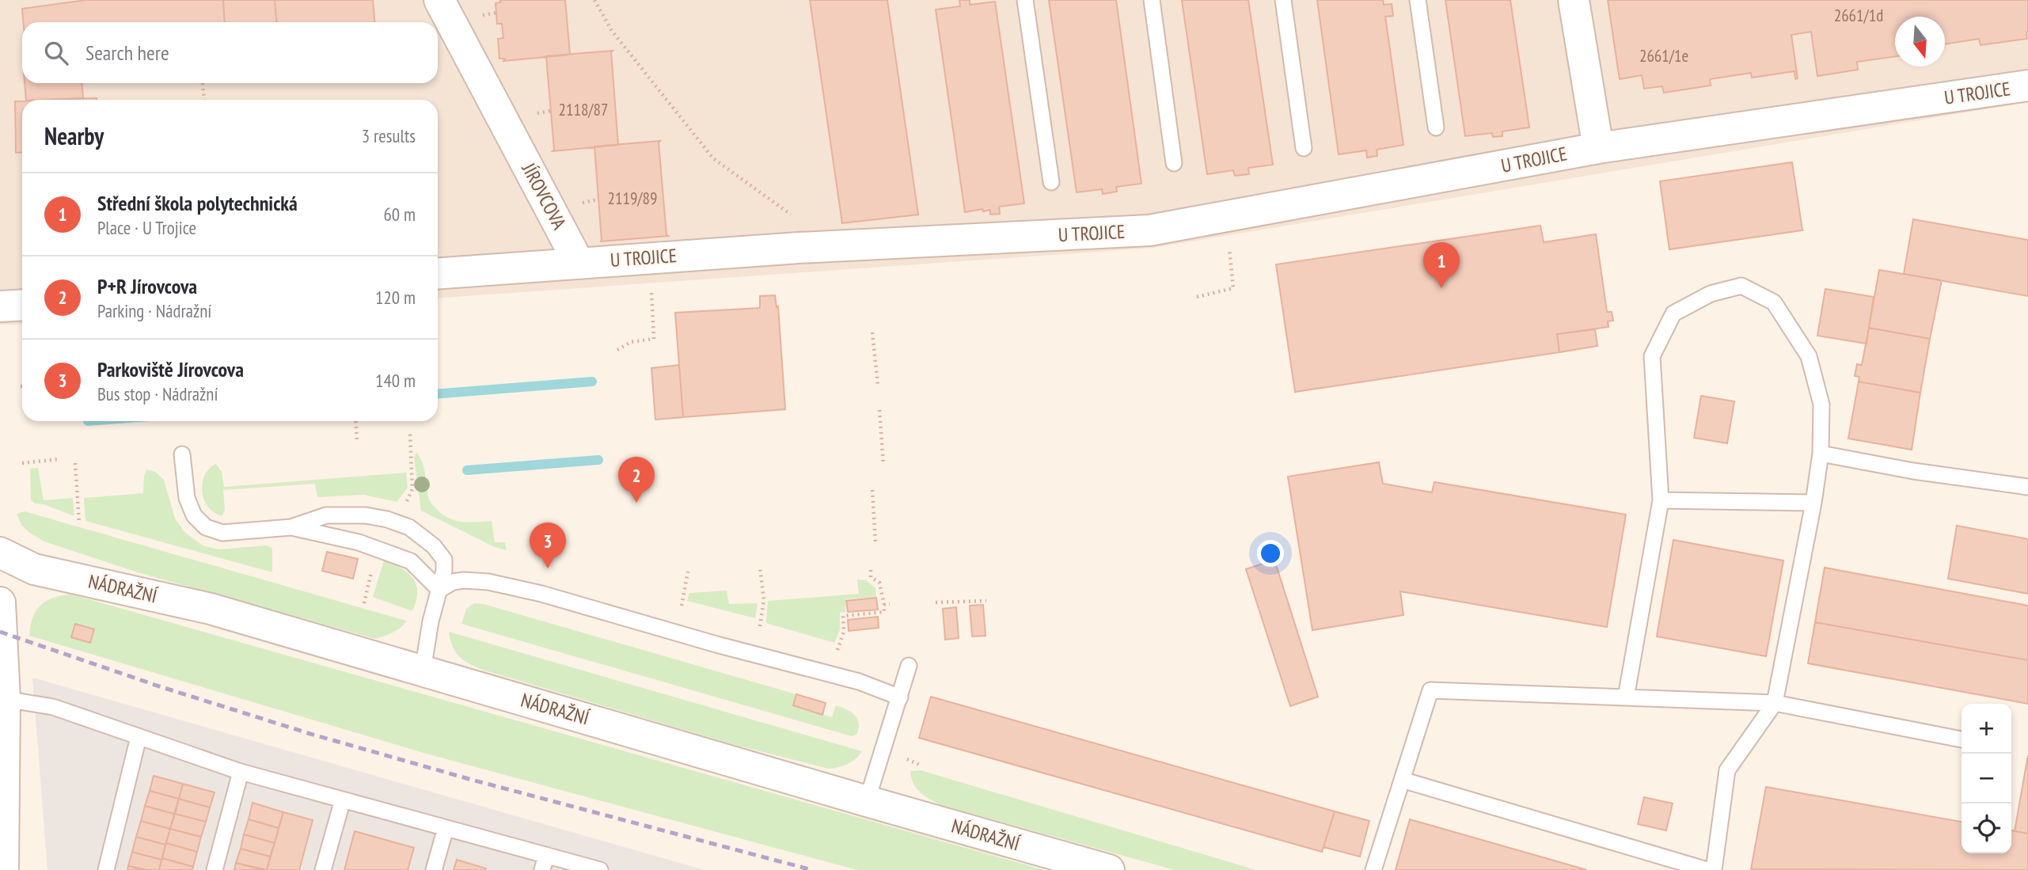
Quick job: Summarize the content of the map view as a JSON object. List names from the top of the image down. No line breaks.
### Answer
{"streets":{"street":["U TROJICE","JÍROVCOVA","NÁDRAŽNÍ"]},"crossings":[["U TROJICE","JÍROVCOVA"]],"house_numbers":["2661/1d","2661/1e","2118/87","2119/89"],"north":"bottom","page":{"search":"Search here","heading":["Nearby","3 results"],"list":[{"mark":"1","name":"Střední škola polytechnická","note":"Place · U Trojice","value":"60 m"},{"mark":"2","name":"P+R Jírovcova","note":"Parking · Nádražní","value":"120 m"},{"mark":"3","name":"Parkoviště Jírovcova","note":"Bus stop · Nádražní","value":"140 m"}],"pins":["1","2","3"],"map_buttons":["+","−"]}}
